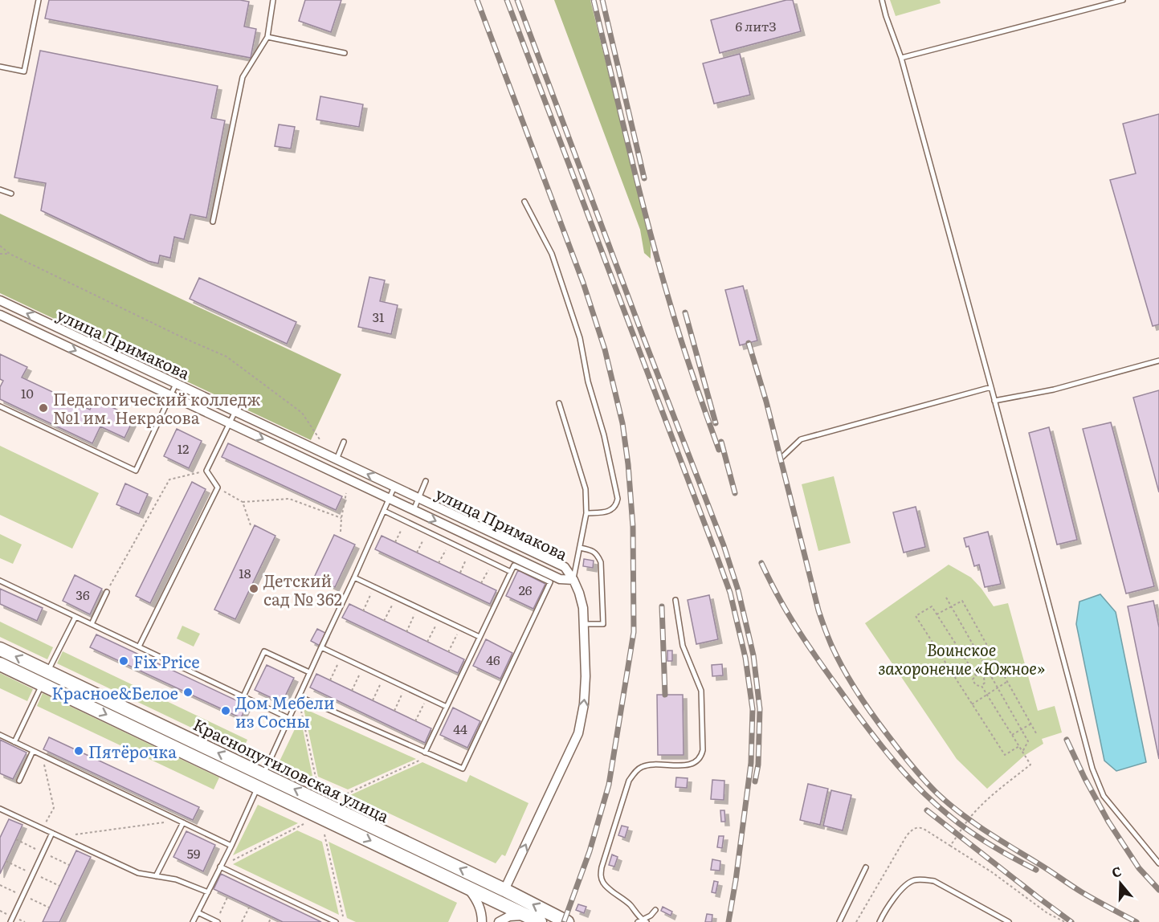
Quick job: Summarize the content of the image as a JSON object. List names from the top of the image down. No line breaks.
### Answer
{"streets":{"main road":["Краснопутиловская улица"],"street":["улица Примакова"]},"parks":["Воинское захоронение «Южное»"],"places":["Педагогический колледж №1 им. Некрасова","Детский сад № 362","Fix Price","Красное&Белое","Дом Мебели из Сосны","Пятёрочка"],"house_numbers":["6 литЗ","31","10","12","18","26","36","46","44","59"],"north":"top"}
